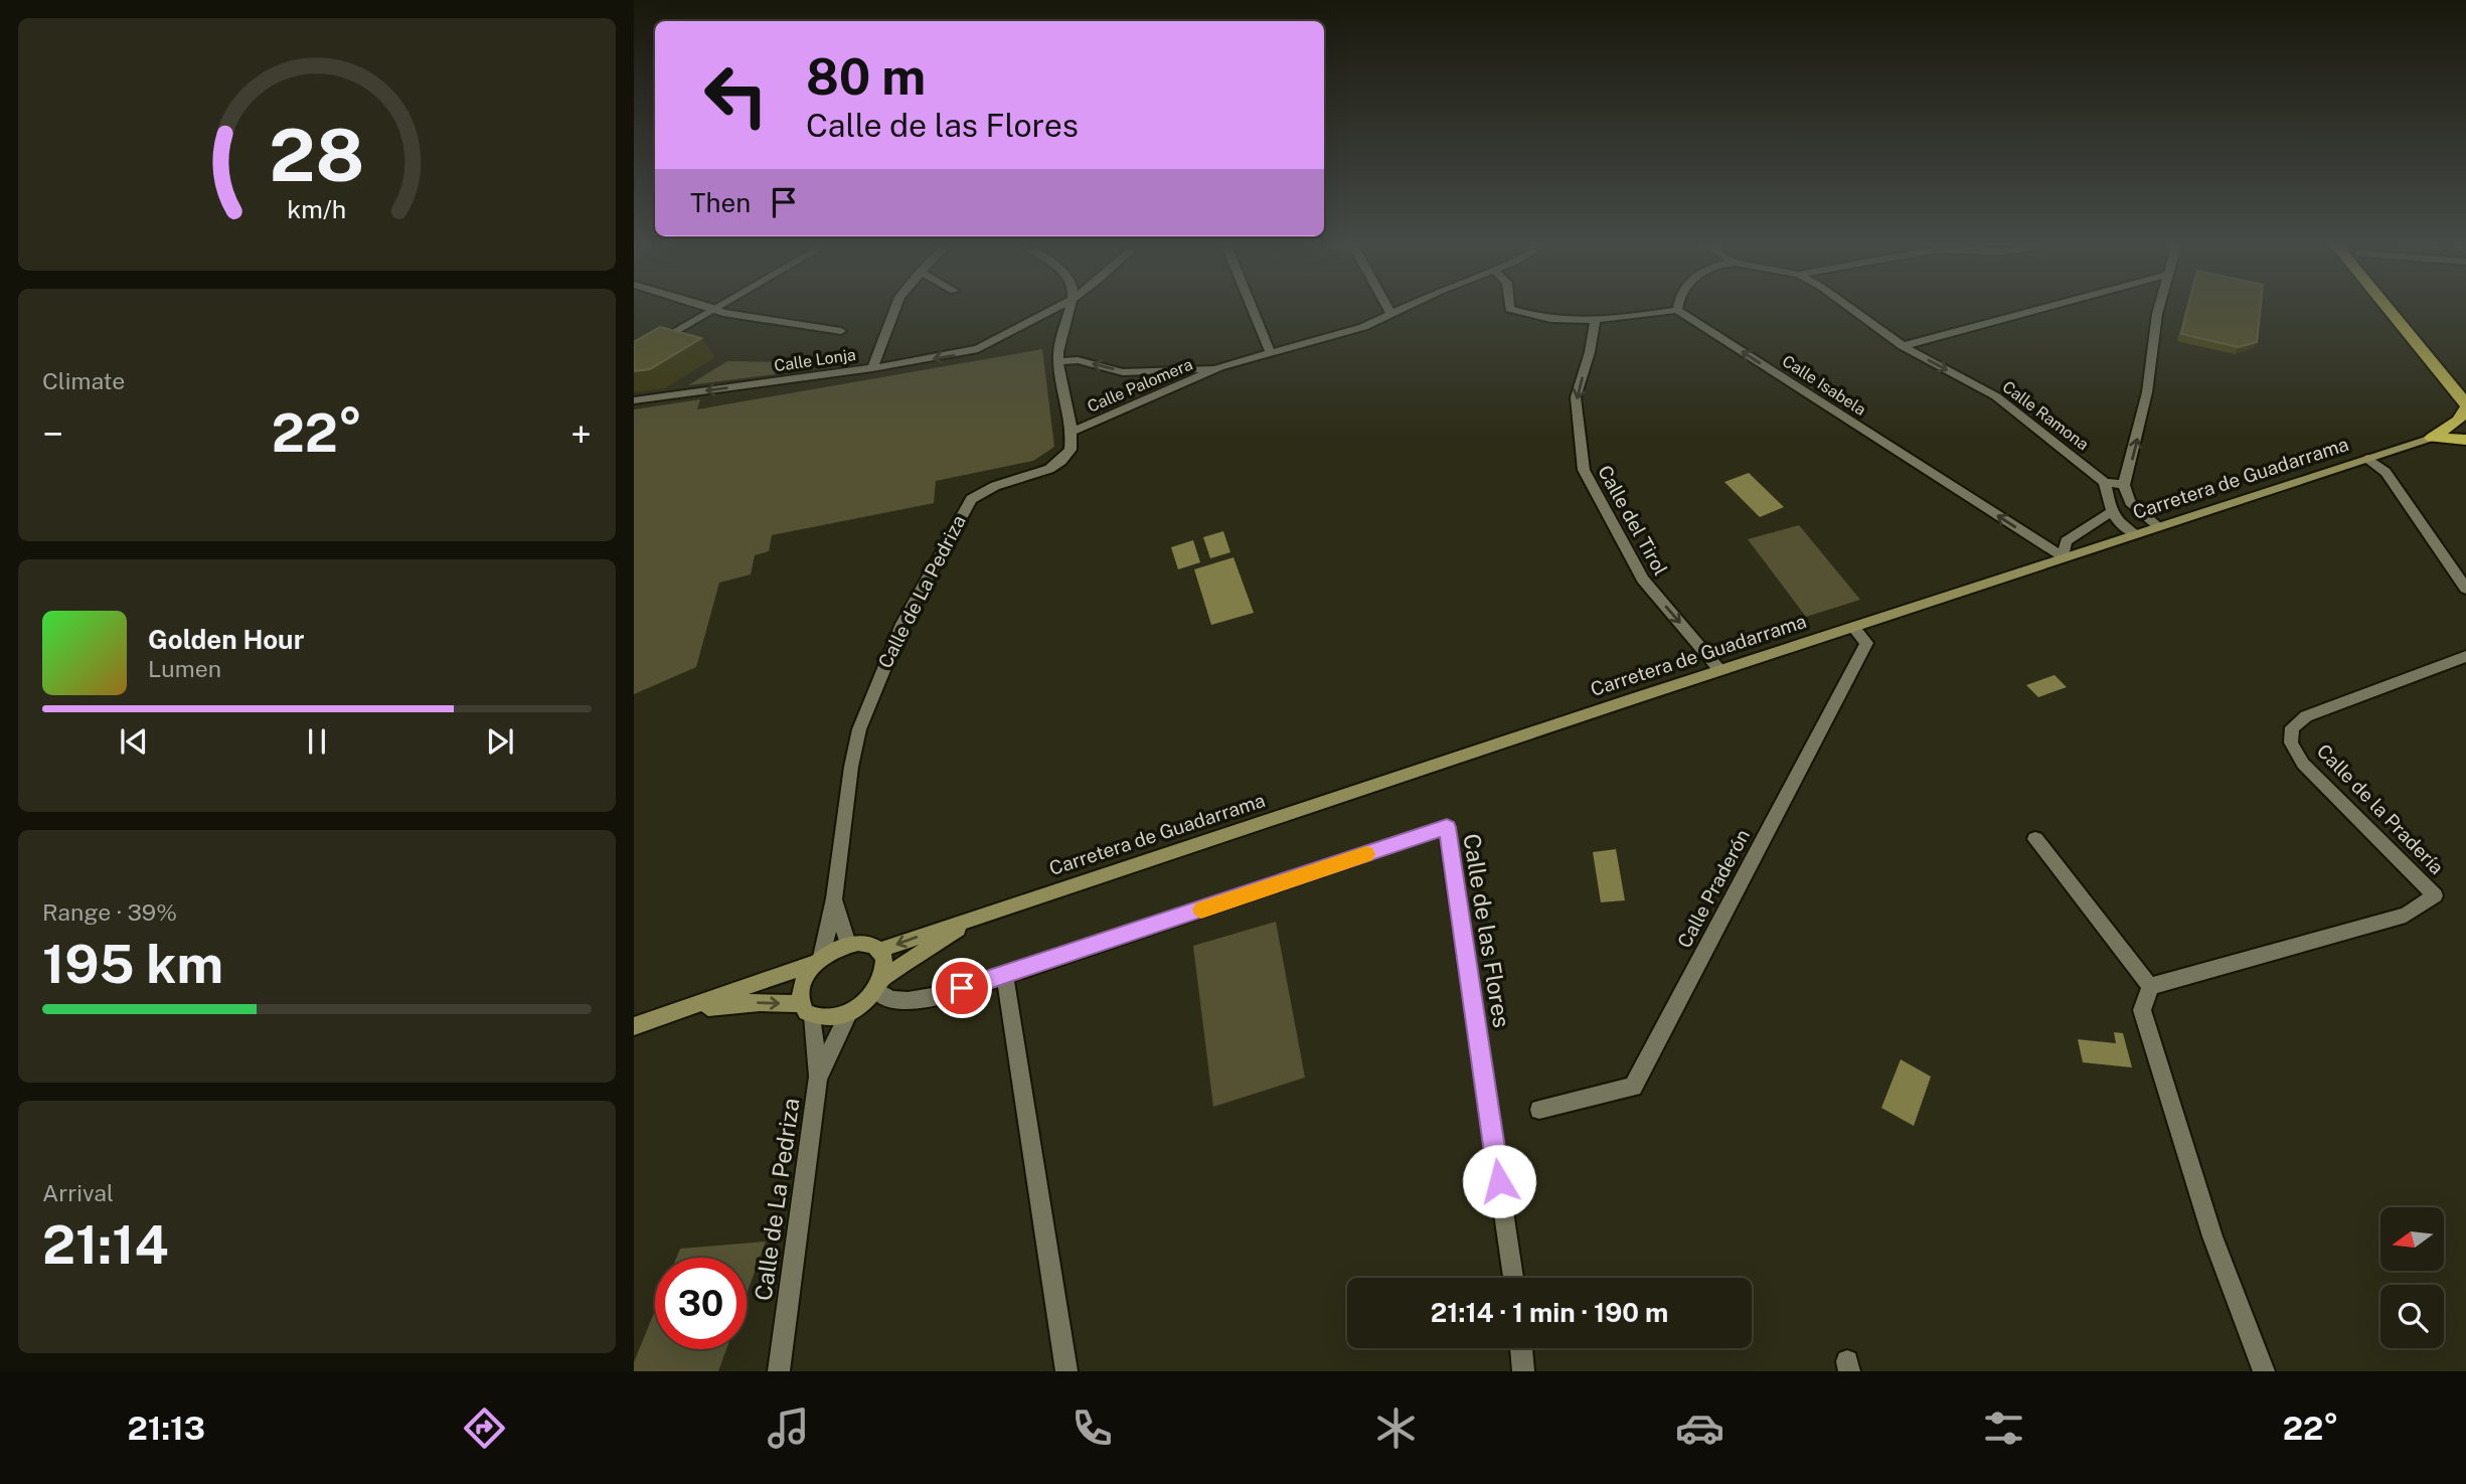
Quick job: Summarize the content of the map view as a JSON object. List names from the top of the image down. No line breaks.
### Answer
{"streets":{"main road":["Carretera de Guadarrama"],"street":["Calle Lonja","Calle Palomera","Calle Isabela","Calle Ramona","Calle del Tirol","Calle de La Pedriza","Calle de la Pradería","Calle Praderón","Calle de las Flores"]},"crossings":[["Calle Palomera","Calle de La Pedriza"],["Calle Isabela","Carretera de Guadarrama"],["Carretera de Guadarrama","Calle del Tirol"],["Carretera de Guadarrama","Calle de La Pedriza"],["Carretera de Guadarrama","Calle Praderón"],["Carretera de Guadarrama","Calle de las Flores"],["Calle de La Pedriza","Calle de las Flores"]],"one_way":["Calle Isabela","Calle Ramona","Calle del Tirol"],"north":"left","page":{"turn":["80 m","Calle de las Flores"],"then":"Then","tile":["Climate",["Range · 39%","195 km"],["Arrival","21:14"]],"heat":["−","22°","+"],"song":["Golden Hour","Lumen"],"limit":"30","trip":"21:14 · 1 min · 190 m","tabs":["21:13","22°"],"gauge":["28","km/h"]}}
